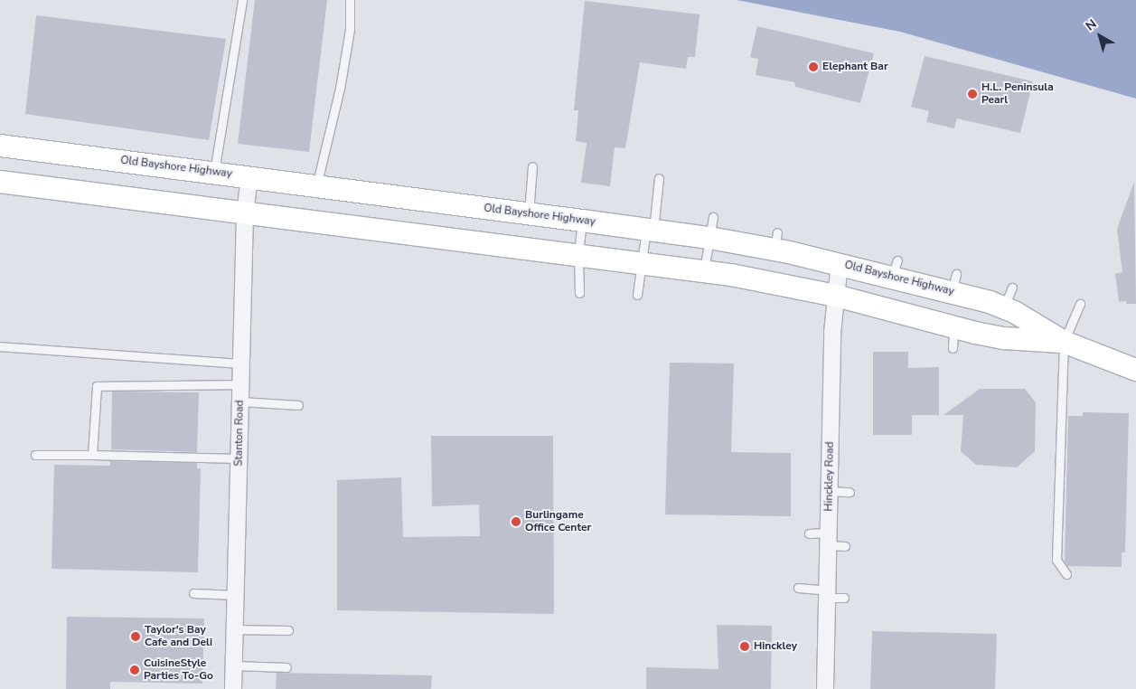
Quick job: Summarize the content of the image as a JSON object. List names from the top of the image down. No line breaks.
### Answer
{"streets":{"main road":["Old Bayshore Highway"],"street":["Stanton Road","Hinckley Road"]},"crossings":[["Old Bayshore Highway","Stanton Road"],["Old Bayshore Highway","Hinckley Road"]],"places":["Elephant Bar","H.L. Peninsula Pearl","Burlingame Office Center","Taylor's Bay Cafe and Deli","Hinckley","CuisineStyle Parties To-Go"],"north":"top left"}
